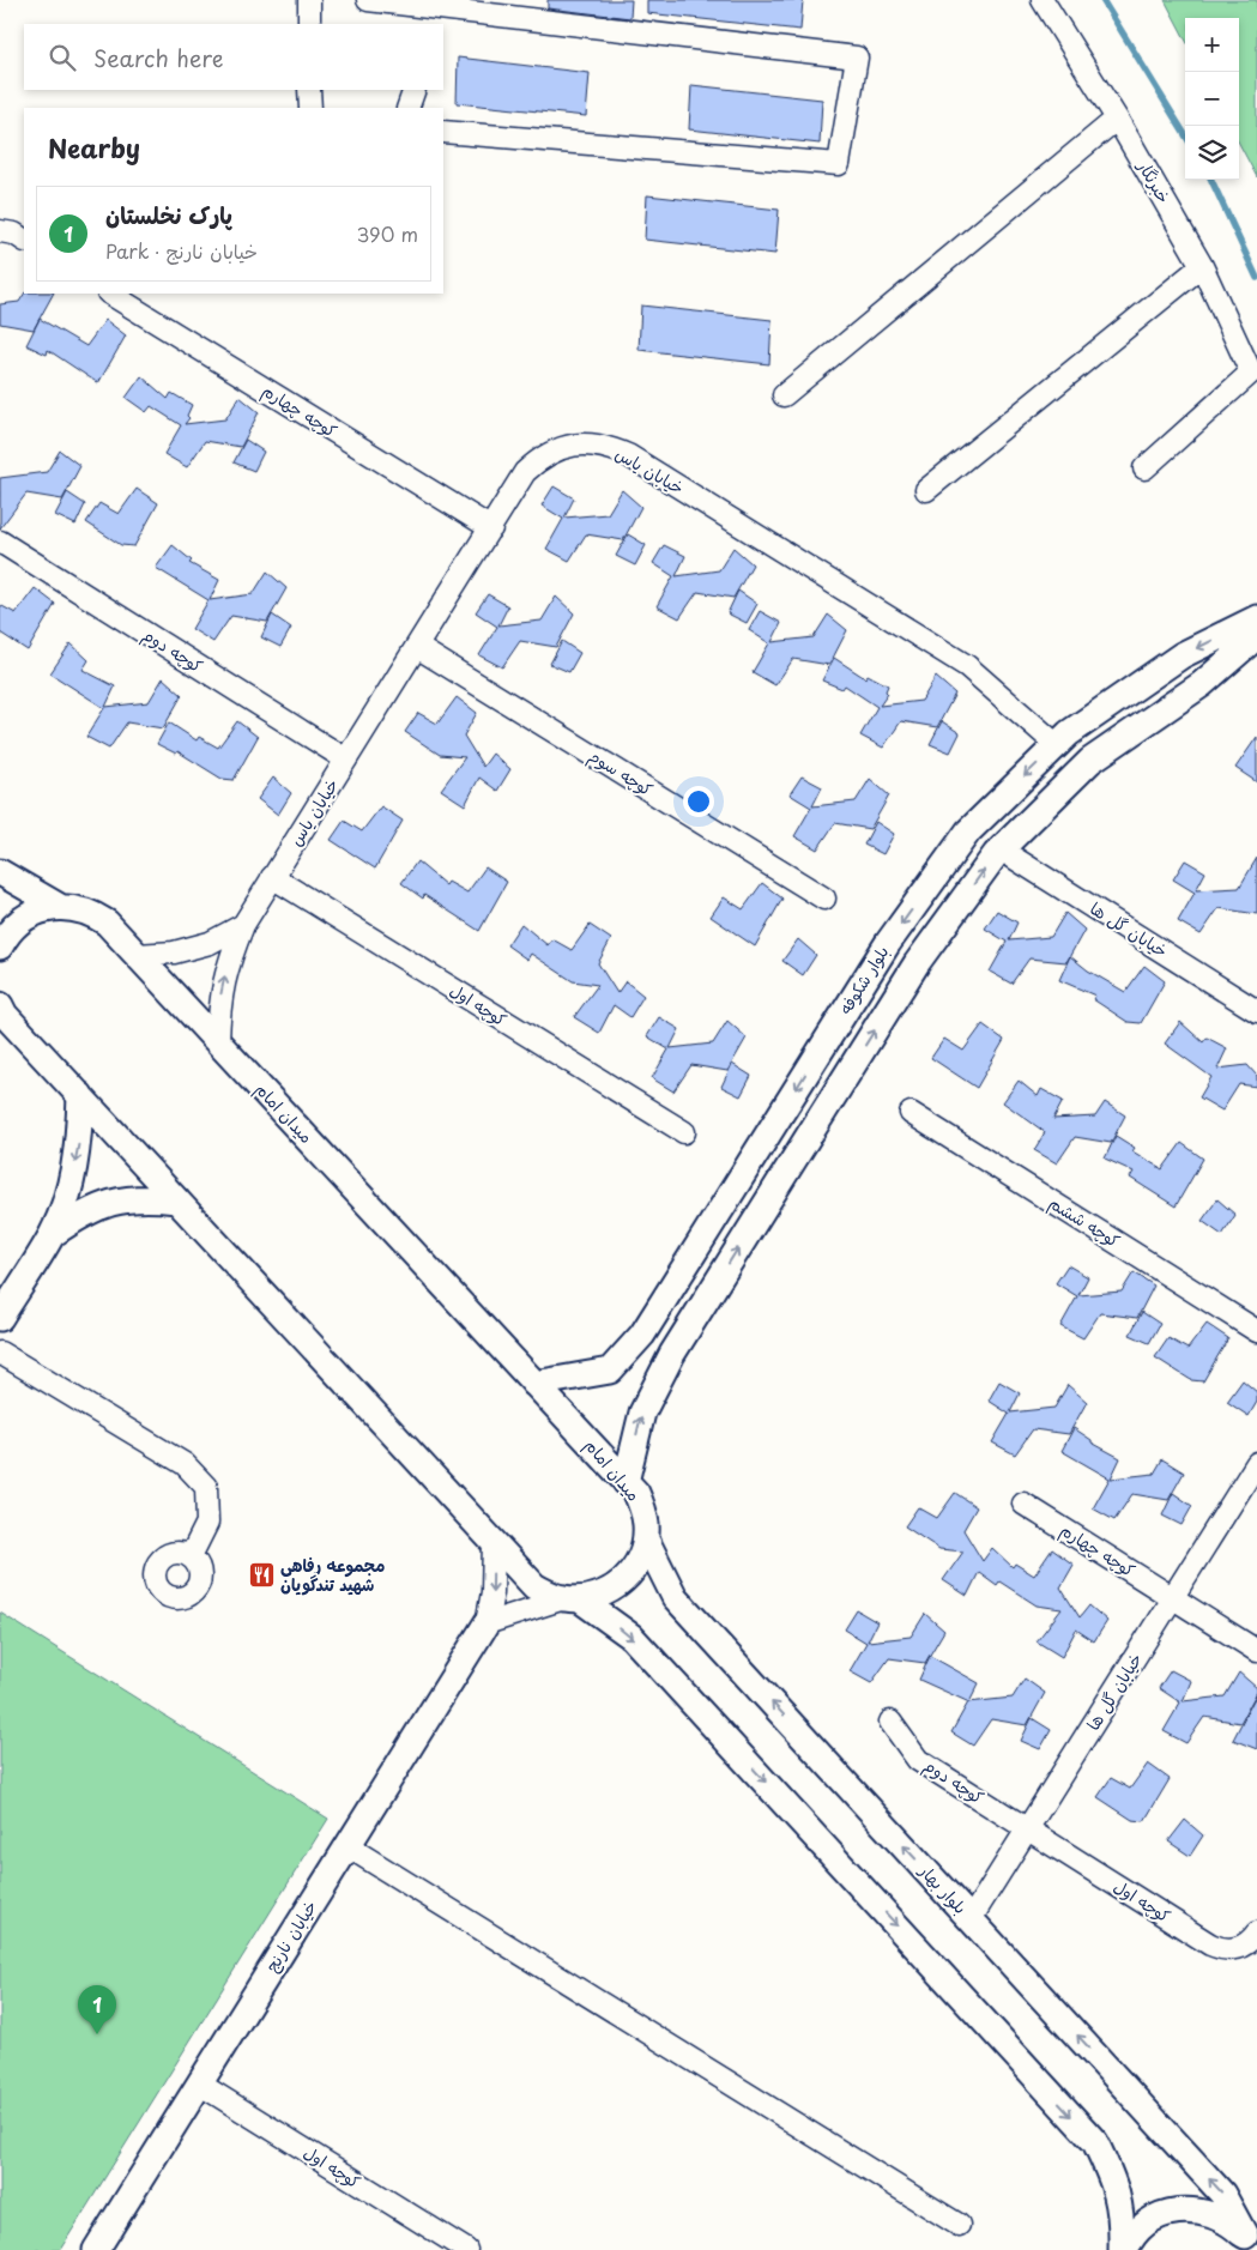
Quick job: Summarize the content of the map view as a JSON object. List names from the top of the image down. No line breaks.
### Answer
{"streets":{"street":["خبرنگار","کوچه چهارم","خیابان یاس","کوچه دوم","کوچه سوم","خیابان گل ها","بلوار شکوفه","کوچه اول","میدان امام","کوچه ششم","بلوار بهار","خیابان نارنج"]},"crossings":[["کوچه چهارم","خیابان یاس"],["کوچه چهارم","خیابان گل ها"],["خیابان یاس","کوچه سوم"],["خیابان یاس","بلوار شکوفه"],["خیابان یاس","کوچه اول"],["خیابان یاس","میدان امام"],["کوچه دوم","خیابان گل ها"],["کوچه دوم","کوچه اول"],["خیابان گل ها","کوچه اول"],["خیابان گل ها","بلوار بهار"],["بلوار شکوفه","میدان امام"],["کوچه اول","خیابان نارنج"],["میدان امام","بلوار بهار"]],"places":{"restaurant":["مجموعه رفاهی شهید تندگویان"]},"page":{"map_buttons":["+","−"],"search":"Search here","heading":"Nearby","list":[{"mark":"1","name":"پارک نخلستان","note":"Park · خیابان نارنج","value":"390 m"}],"pins":"1"}}
